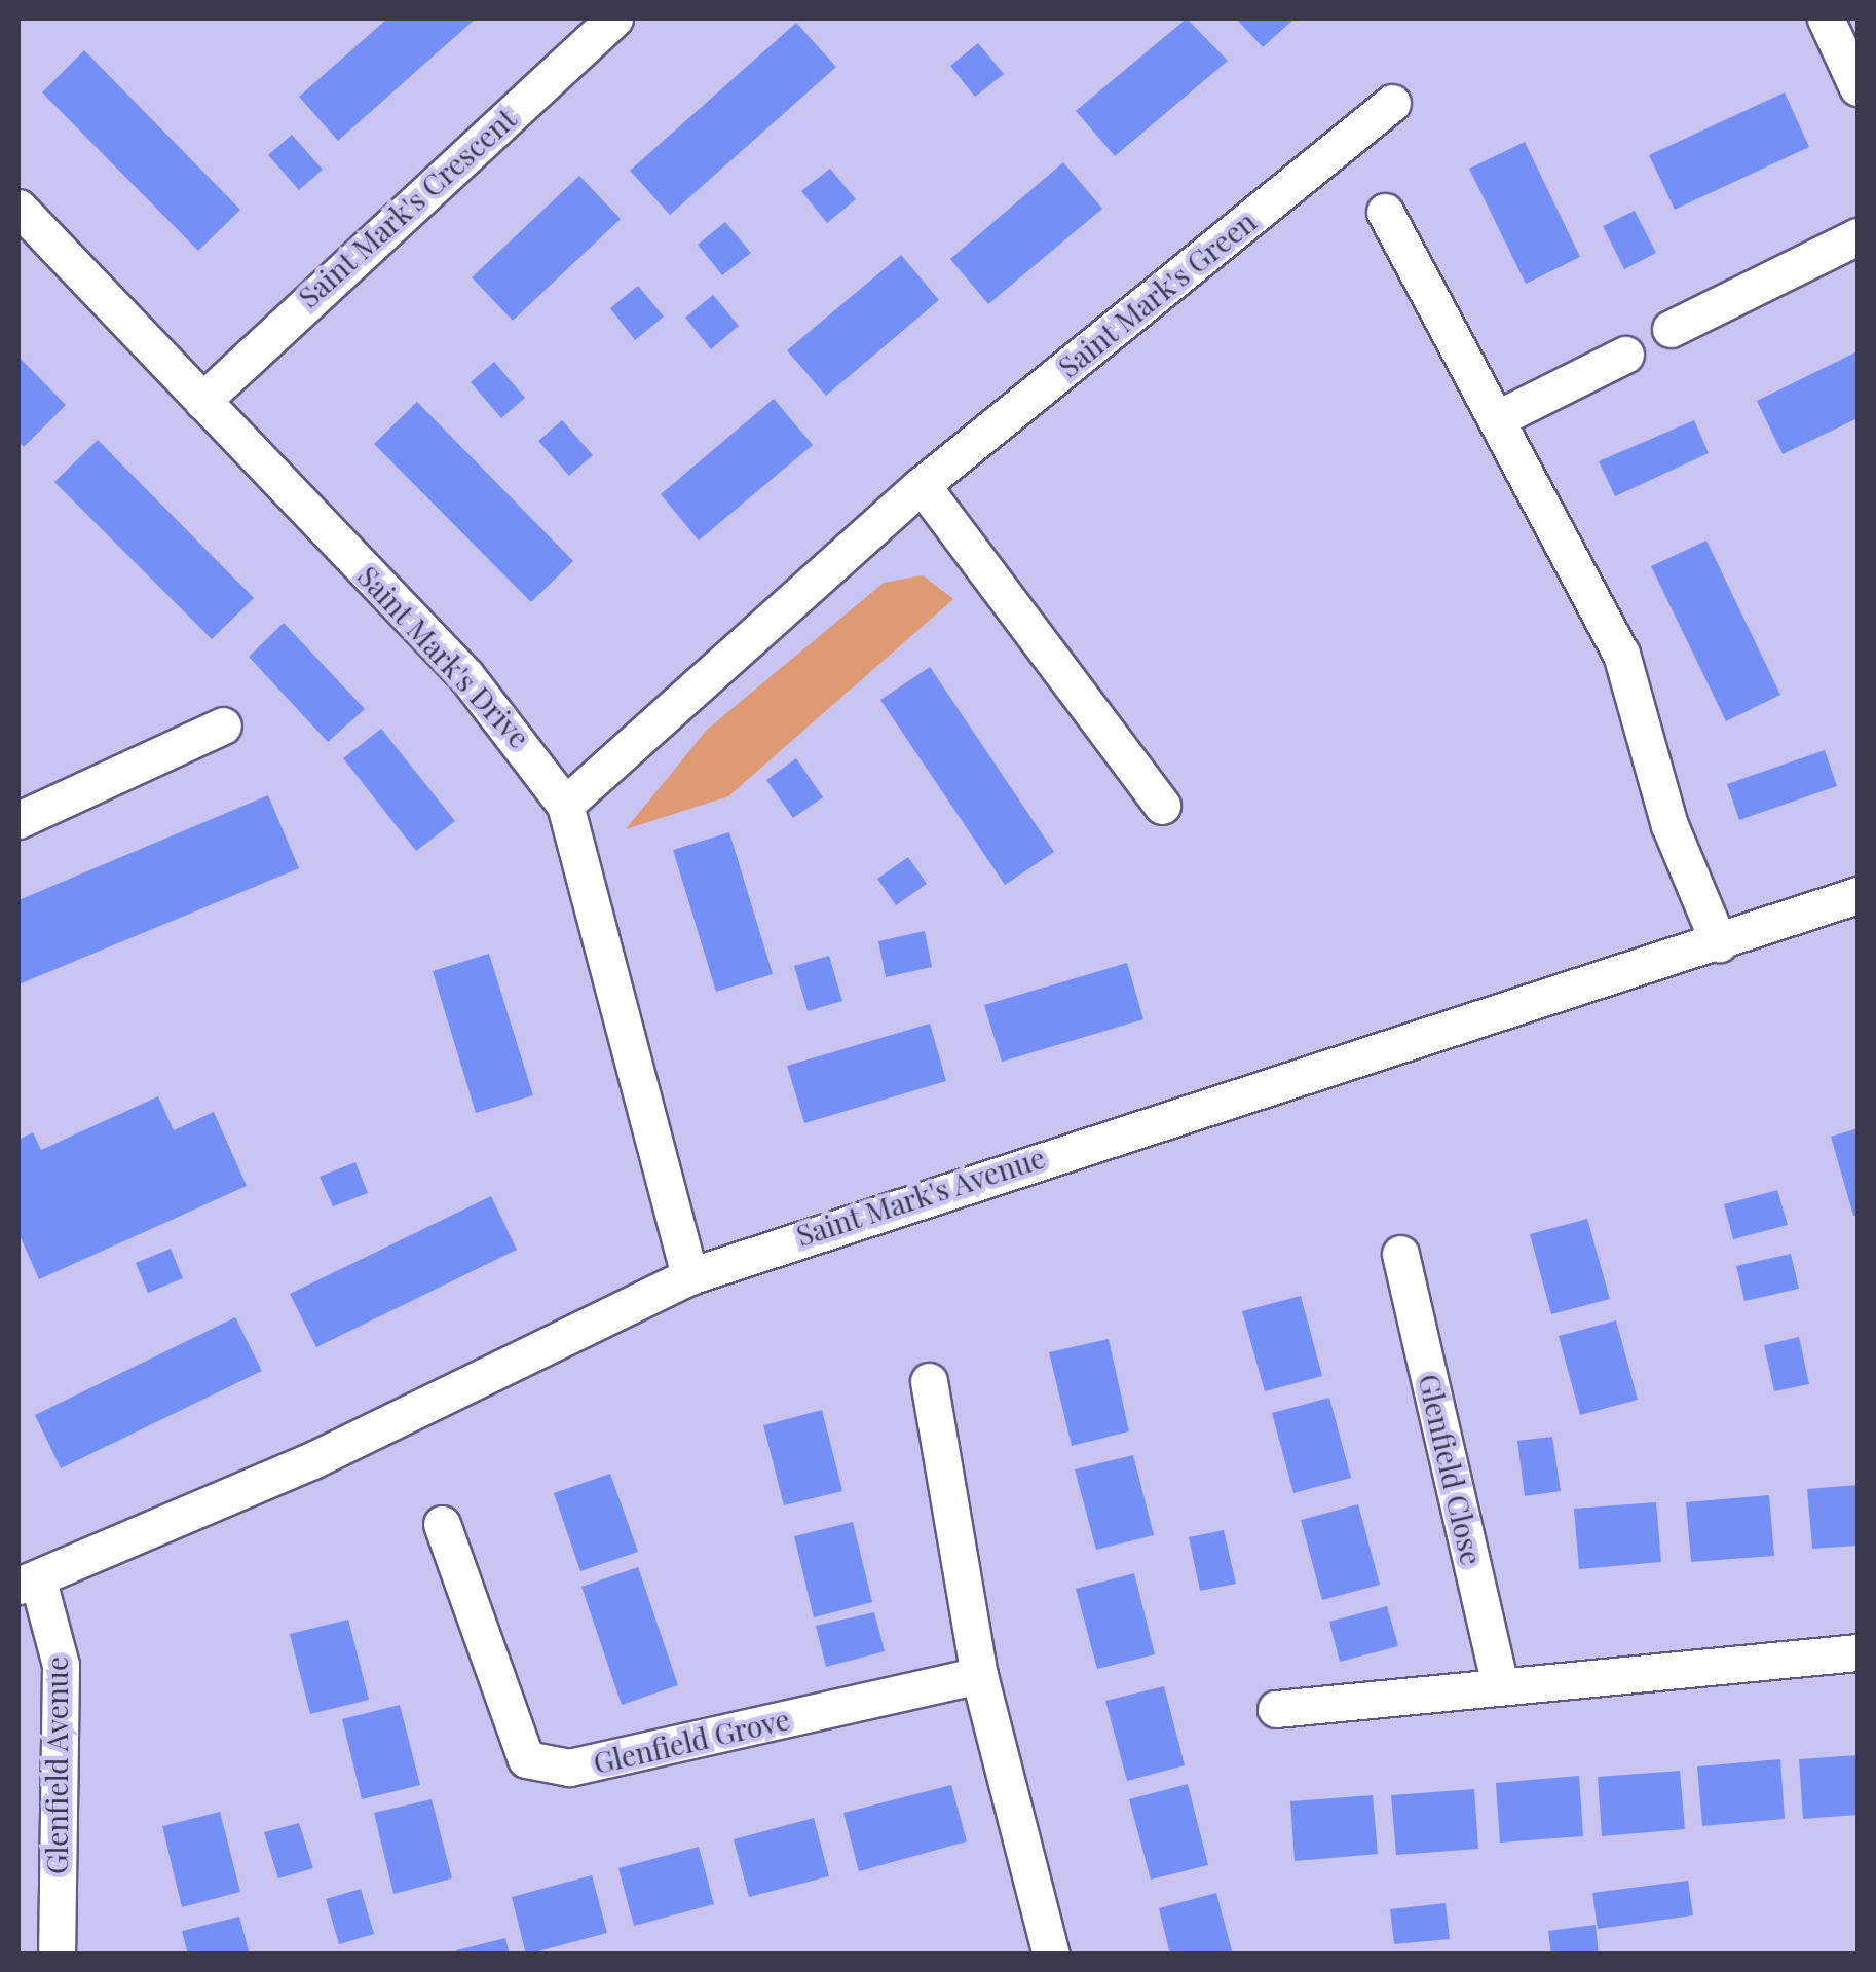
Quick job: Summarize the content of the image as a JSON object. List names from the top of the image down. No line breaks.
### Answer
{"streets":{"street":["Saint Mark's Crescent","Saint Mark's Green","Saint Mark's Drive","Saint Mark's Avenue","Glenfield Close","Glenfield Grove","Glenfield Avenue"]},"crossings":[["Saint Mark's Crescent","Saint Mark's Drive"],["Saint Mark's Green","Saint Mark's Drive"],["Saint Mark's Drive","Saint Mark's Avenue"],["Saint Mark's Avenue","Glenfield Avenue"]]}
